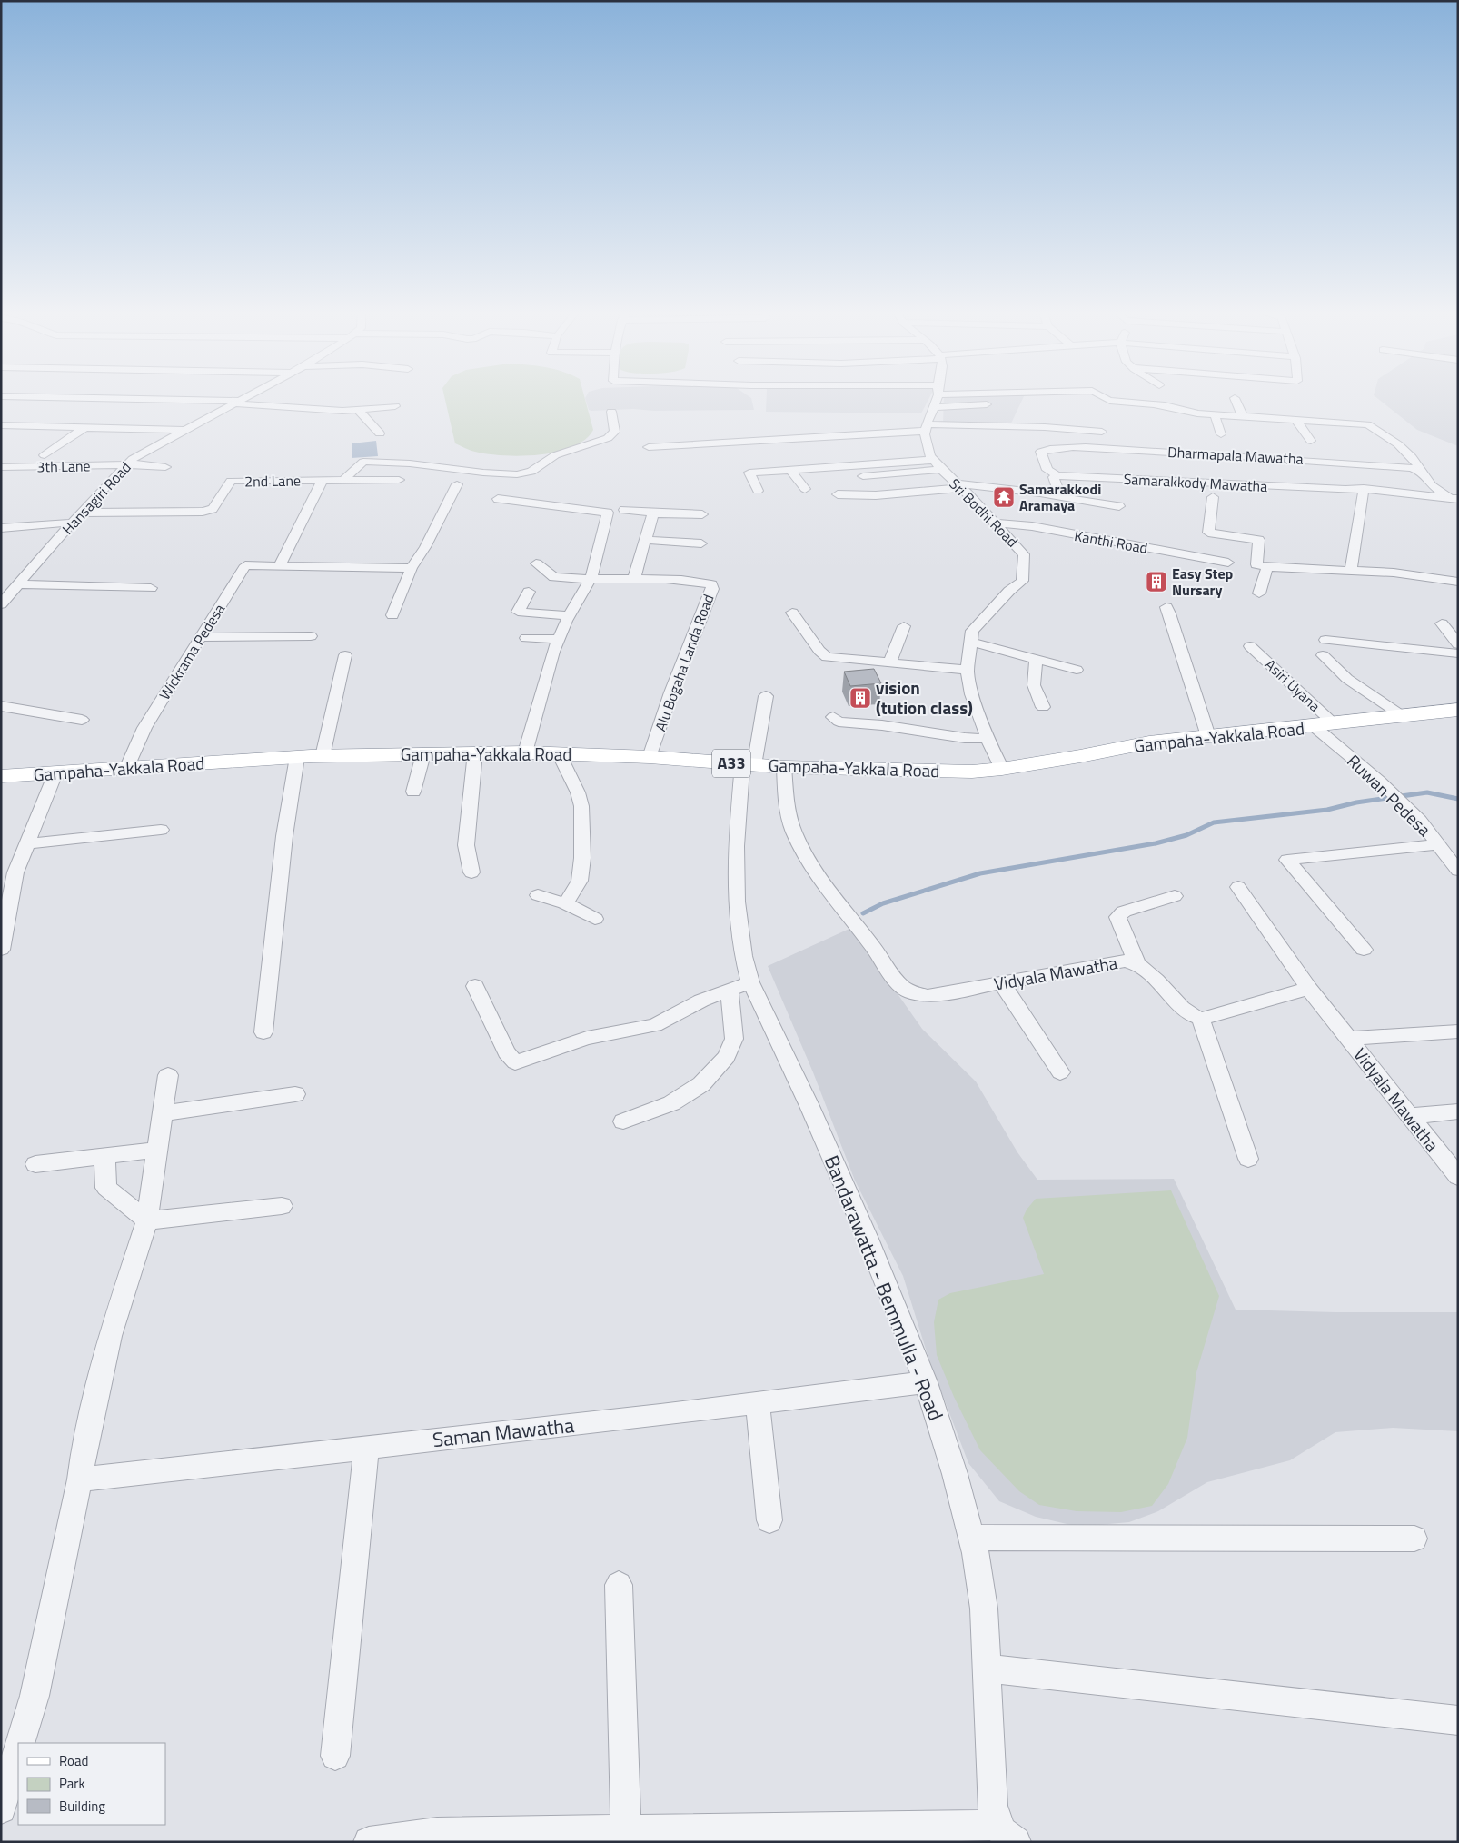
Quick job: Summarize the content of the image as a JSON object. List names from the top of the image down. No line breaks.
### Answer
{"streets":{"highway":["Gampaha-Yakkala Road","A33"],"street":["Dharmapala Mawatha","3th Lane","2nd Lane","Samarakkody Mawatha","Hansagiri Road","Sri Bodhi Road","Kanthi Road","Wickrama Pedesa","Alu Bogaha Landa Road","Asiri Uyana","Ruwan Pedesa","Vidyala Mawatha","Bandarawatta - Bemmulla - Road","Saman Mawatha"]},"crossings":[["Dharmapala Mawatha","Samarakkody Mawatha"],["3th Lane","Hansagiri Road"],["2nd Lane","Hansagiri Road"],["Sri Bodhi Road","Kanthi Road"],["Sri Bodhi Road","Gampaha-Yakkala Road"],["Wickrama Pedesa","Gampaha-Yakkala Road"],["Alu Bogaha Landa Road","Gampaha-Yakkala Road"],["Asiri Uyana","Gampaha-Yakkala Road"],["Gampaha-Yakkala Road","Ruwan Pedesa"],["Gampaha-Yakkala Road","Vidyala Mawatha"],["Gampaha-Yakkala Road","Bandarawatta - Bemmulla - Road"],["Bandarawatta - Bemmulla - Road","Saman Mawatha"]],"places":{"temple":["Samarakkodi Aramaya"],"building":["Easy Step Nursary","vision (tution class)"]},"legend":["Road","Park","Building"]}
